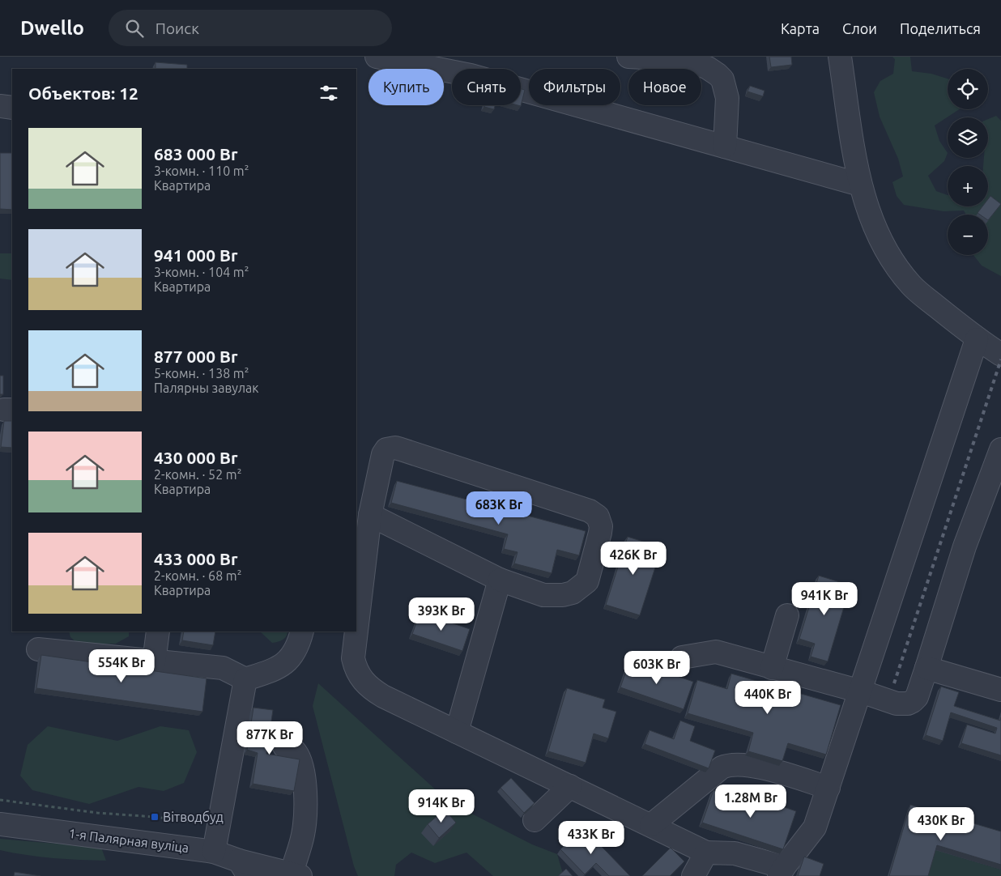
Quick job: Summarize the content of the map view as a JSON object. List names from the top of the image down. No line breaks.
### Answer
{"streets":{"street":["1-я Палярная вуліца"]},"places":{"transit":["Вітводбуд"]},"page":{"header":"Dwello","search":"Поиск","nav":["Карта","Слои","Поделиться"],"map_buttons":["+","−"],"chip":["Купить","Снять","Фильтры","Новое"],"heading":"Объектов: 12","list":[{"name":"683 000 Br","note":"3-комн. · 110 m² · Квартира"},{"name":"941 000 Br","note":"3-комн. · 104 m² · Квартира"},{"name":"877 000 Br","note":"5-комн. · 138 m² · Палярны завулак"},{"name":"430 000 Br","note":"2-комн. · 52 m² · Квартира"},{"name":"433 000 Br","note":"2-комн. · 68 m² · Квартира"}],"price":["683K Br","426K Br","941K Br","393K Br","554K Br","603K Br","440K Br","877K Br","1.28M Br","914K Br","430K Br","433K Br"]}}
